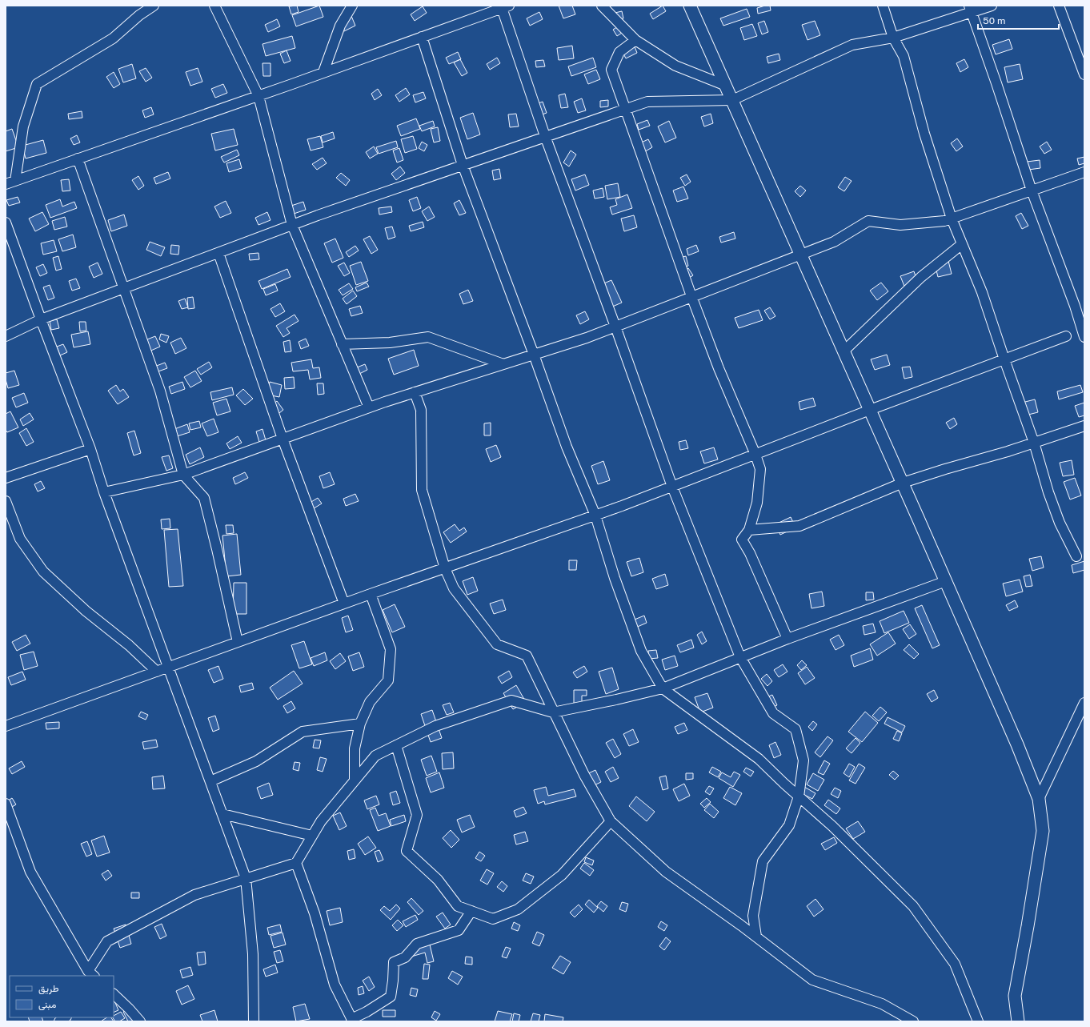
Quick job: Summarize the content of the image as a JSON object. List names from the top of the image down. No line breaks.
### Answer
{"legend":["طريق","مبنى"],"scale_bar":"50 m"}
